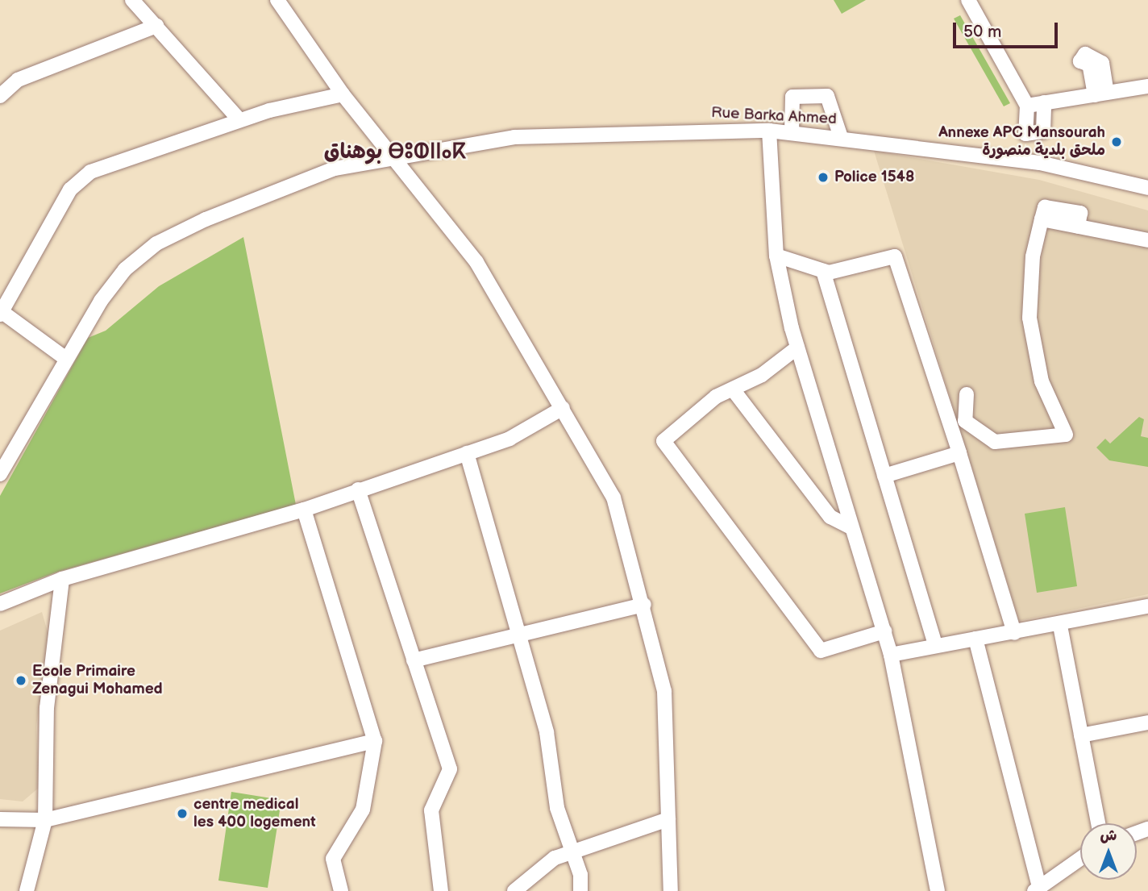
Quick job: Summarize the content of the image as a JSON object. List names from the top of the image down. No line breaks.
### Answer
{"streets":{"street":["Rue Barka Ahmed"]},"districts":["بوهناق ⴱⵓⵀⵏⵏⴰⴽ"],"places":["Annexe APC Mansourah ملحق بلدية منصورة","Police 1548","Ecole Primaire Zenagui Mohamed","centre medical les 400 logement"],"scale_bar":"50 m","north":"top"}
